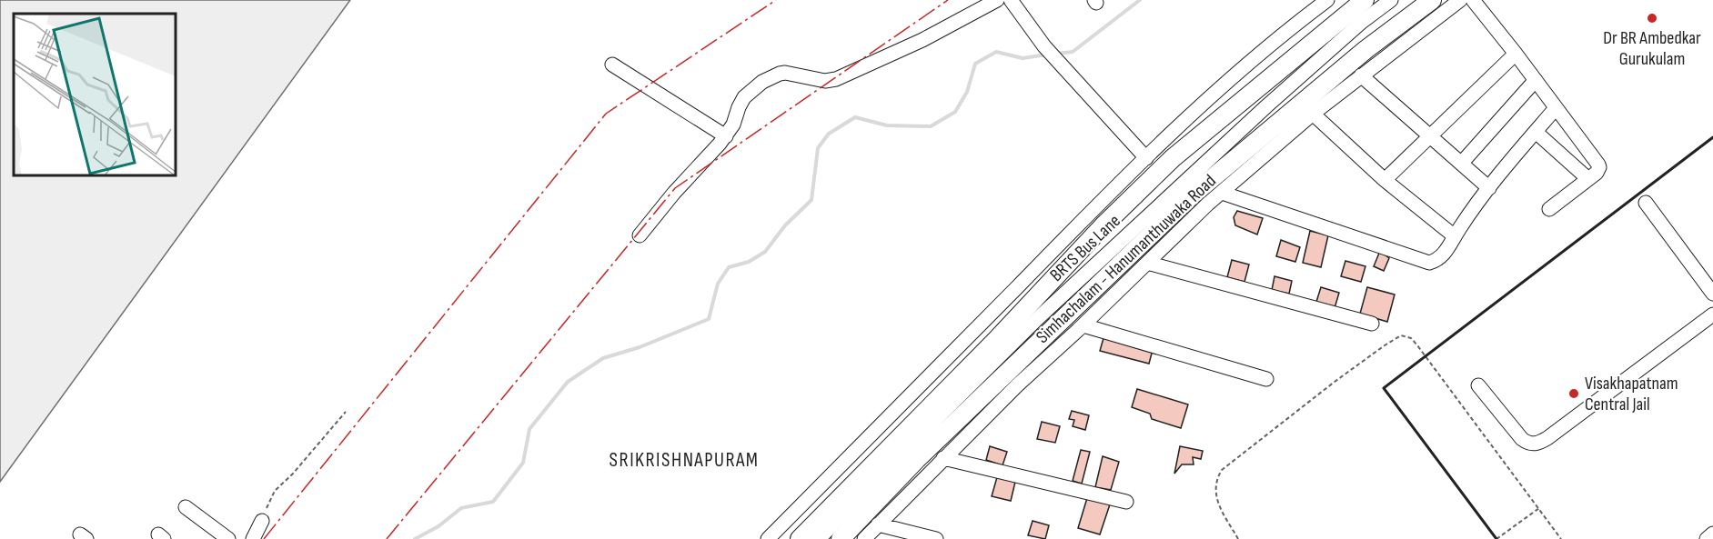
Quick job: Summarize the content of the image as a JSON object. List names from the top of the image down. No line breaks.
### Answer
{"streets":{"main road":["Simhachalam - Hanumanthuwaka Road"],"street":["BRTS Bus Lane"]},"districts":["SRIKRISHNAPURAM"],"places":["Dr BR Ambedkar Gurukulam","Visakhapatnam Central Jail"]}
